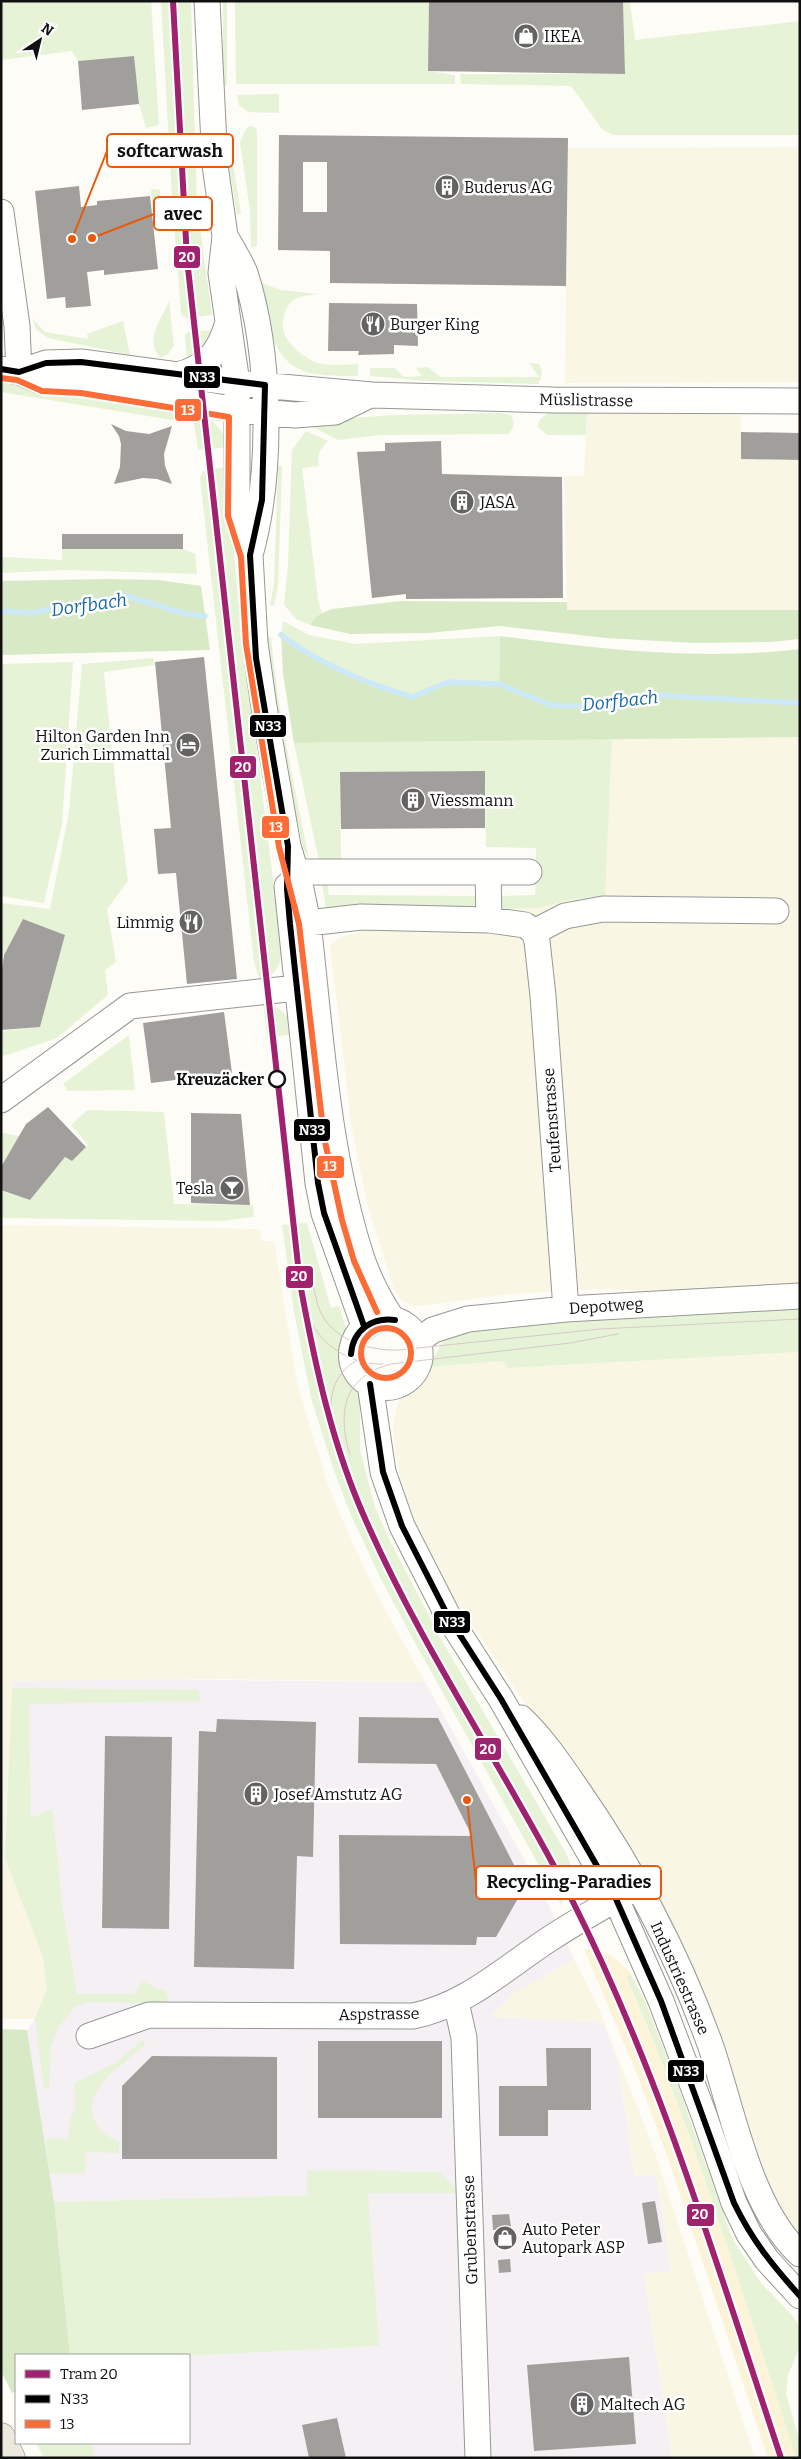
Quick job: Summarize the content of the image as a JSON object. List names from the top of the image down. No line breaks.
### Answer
{"streets":{"street":["Müslistrasse","Teufenstrasse","Depotweg","Industriestrasse","Aspstrasse","Grubenstrasse"]},"crossings":[["Teufenstrasse","Depotweg"],["Depotweg","Industriestrasse"],["Industriestrasse","Aspstrasse"],["Aspstrasse","Grubenstrasse"]],"water":["Dorfbach"],"places":{"shop":["IKEA","Auto Peter Autopark ASP"],"building":["Buderus AG","JASA","Viessmann","Josef Amstutz AG","Maltech AG"],"other":["avec","softcarwash","Kreuzäcker","Recycling-Paradies"],"restaurant":["Burger King","Limmig"],"hotel":["Hilton Garden Inn Zurich Limmattal"],"bar":["Tesla"]},"lines":["tram line 20","transit line N33","transit line 13"],"legend":["Tram 20","N33","13"],"north":"top right"}
